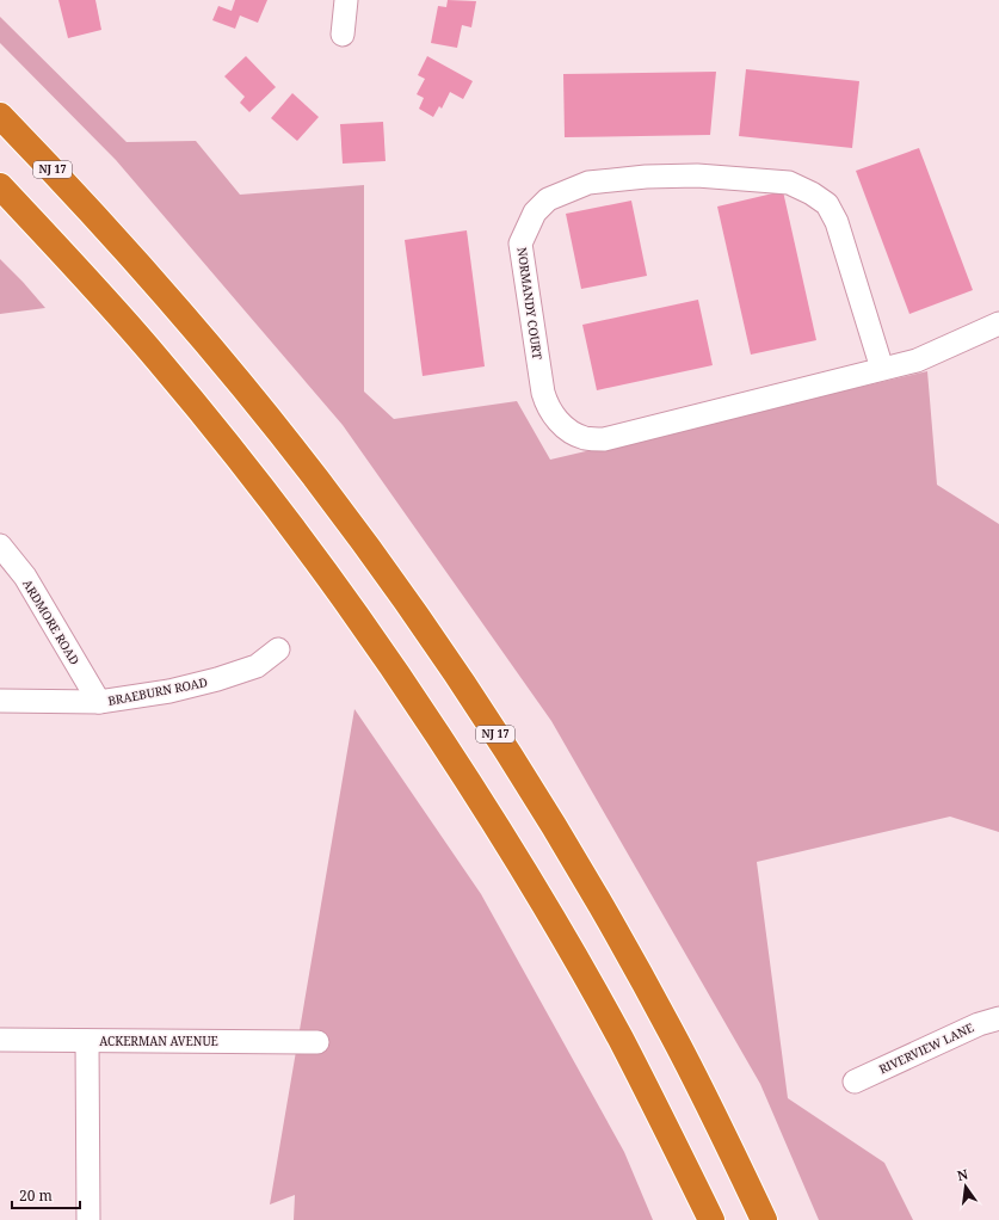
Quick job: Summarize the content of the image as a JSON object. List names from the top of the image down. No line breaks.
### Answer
{"streets":{"highway":["NJ 17"],"street":["NORMANDY COURT","ARDMORE ROAD","BRAEBURN ROAD","ACKERMAN AVENUE","RIVERVIEW LANE"]},"crossings":[["ARDMORE ROAD","BRAEBURN ROAD"]],"scale_bar":"20 m","north":"top"}
